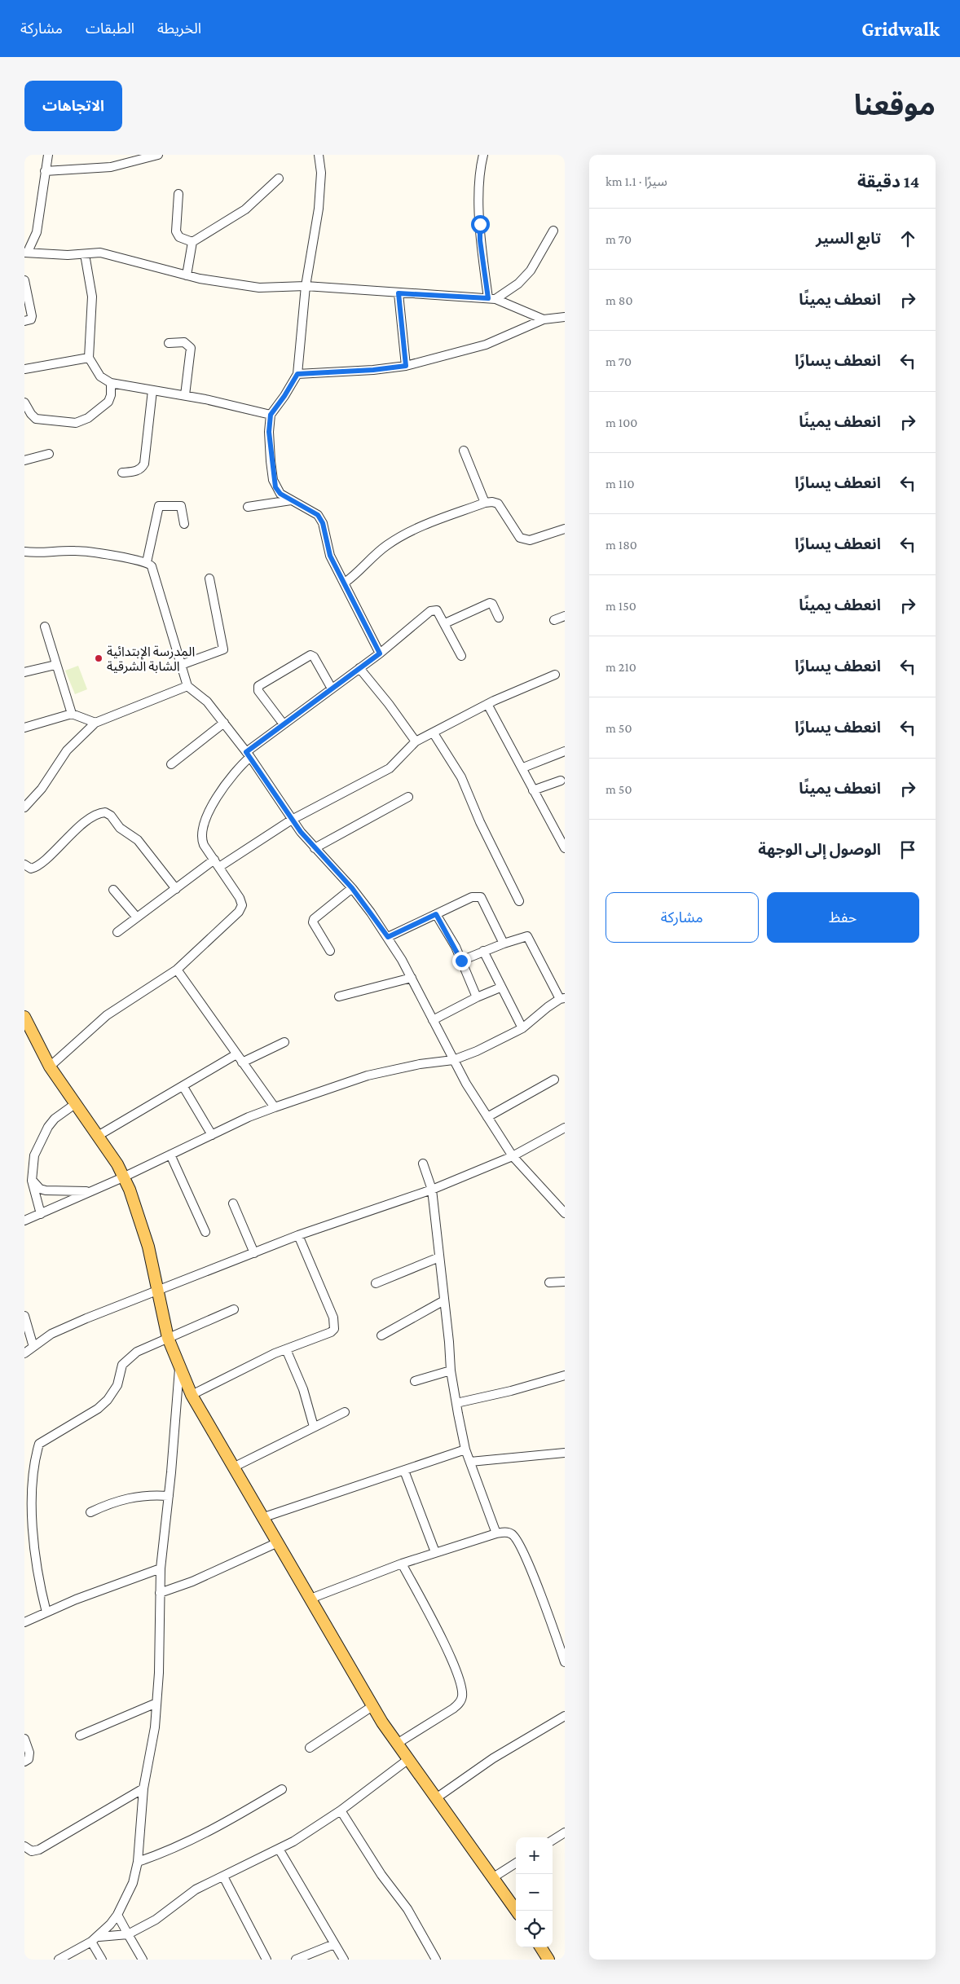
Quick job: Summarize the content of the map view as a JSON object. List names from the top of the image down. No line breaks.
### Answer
{"places":["المدرسة الإبتدائية الشابة الشرقية"],"page":{"header":"Gridwalk","nav":["الخريطة","الطبقات","مشاركة"],"title":"موقعنا","buttons":["الاتجاهات",["حفظ","مشاركة"]],"heading":["14 دقيقة","سيرًا · 1.1 km"],"list":[["تابع السير","70 m"],["انعطف يمينًا","80 m"],["انعطف يسارًا","70 m"],["انعطف يمينًا","100 m"],["انعطف يسارًا","110 m"],["انعطف يسارًا","180 m"],["انعطف يمينًا","150 m"],["انعطف يسارًا","210 m"],["انعطف يسارًا","50 m"],["انعطف يمينًا","50 m"],"الوصول إلى الوجهة"],"map_buttons":["+","−"]}}
